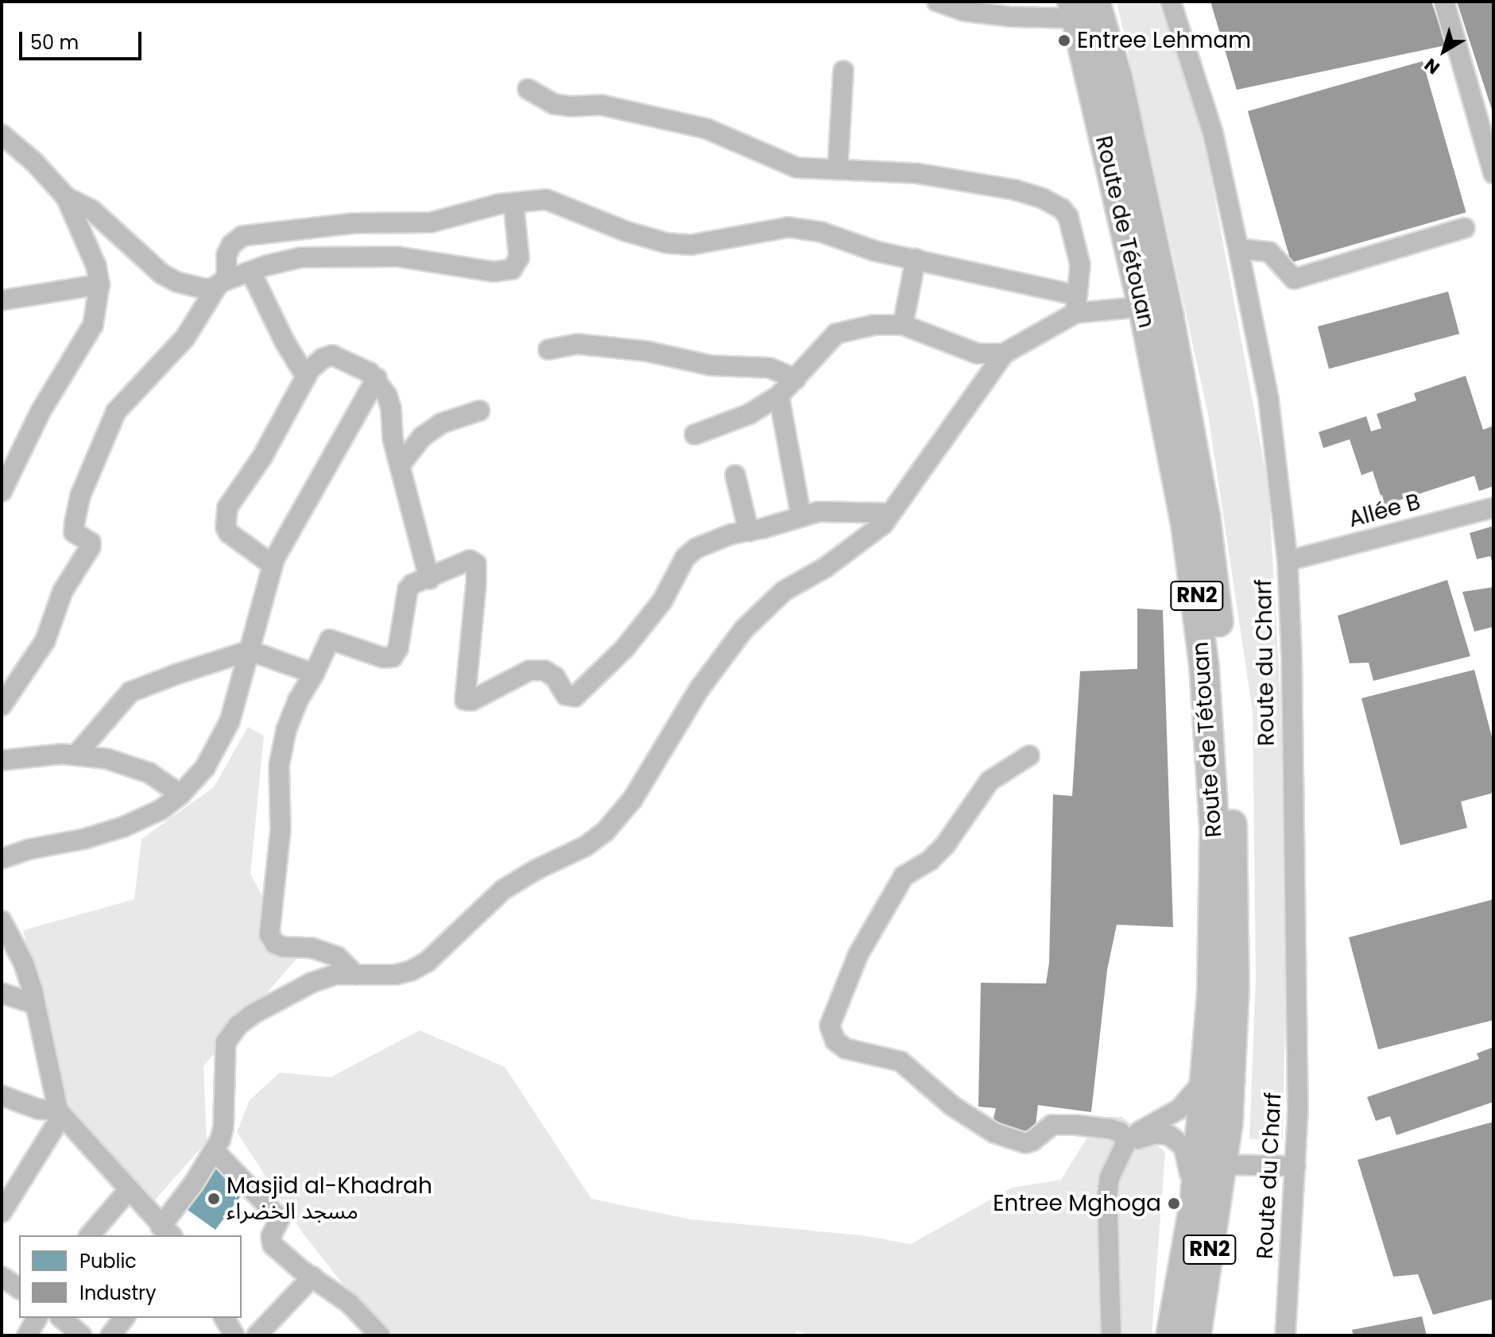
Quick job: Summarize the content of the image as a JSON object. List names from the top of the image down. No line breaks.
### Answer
{"streets":{"highway":["Route de Tétouan","RN2"],"street":["Allée B","Route du Charf"]},"crossings":[["Allée B","Route du Charf"]],"places":["Entree Lehmam","Masjid al-Khadrah مسجد الخضراء","Entree Mghoga"],"legend":["Public","Industry"],"scale_bar":"50 m","north":"bottom left"}
